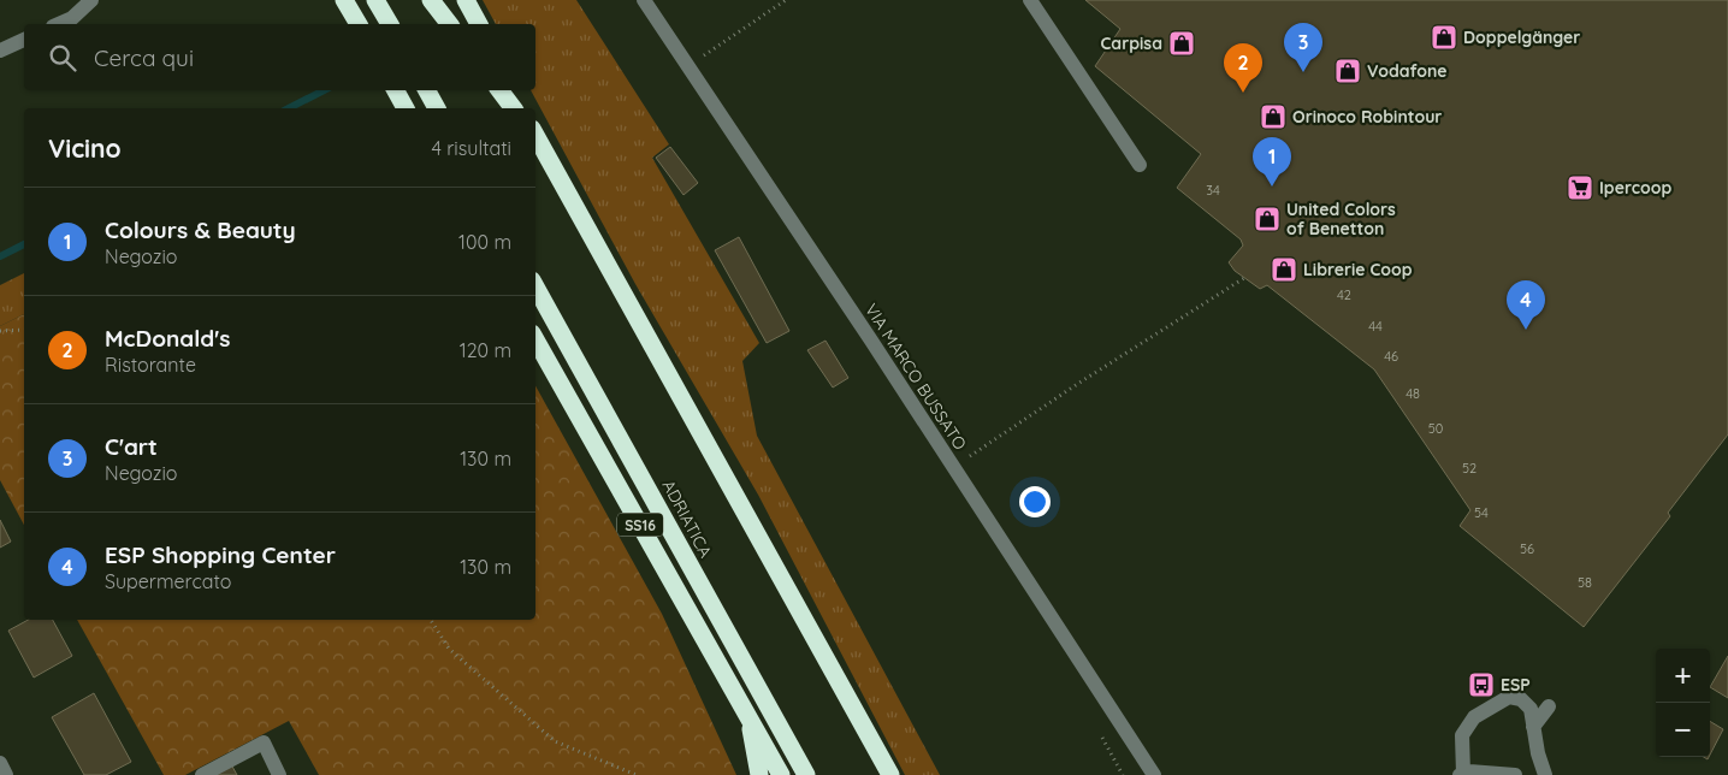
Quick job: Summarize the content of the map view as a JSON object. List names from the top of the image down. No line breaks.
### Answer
{"streets":{"highway":["ADRIATICA","SS16"],"street":["VIA MARCO BUSSATO"]},"places":{"shop":["Doppelgänger","Carpisa","Vodafone","Orinoco Robintour","United Colors of Benetton","Librerie Coop"],"supermarket":["Ipercoop"],"bus stop":["ESP"]},"house_numbers":["34","42","44","46","48","50","52","54","56","58"],"page":{"pins":["3","2","1","4"],"search":"Cerca qui","heading":["Vicino","4 risultati"],"list":[{"mark":"1","name":"Colours & Beauty","note":"Negozio","value":"100 m"},{"mark":"2","name":"McDonald's","note":"Ristorante","value":"120 m"},{"mark":"3","name":"C'art","note":"Negozio","value":"130 m"},{"mark":"4","name":"ESP Shopping Center","note":"Supermercato","value":"130 m"}],"map_buttons":["+","−"]}}
